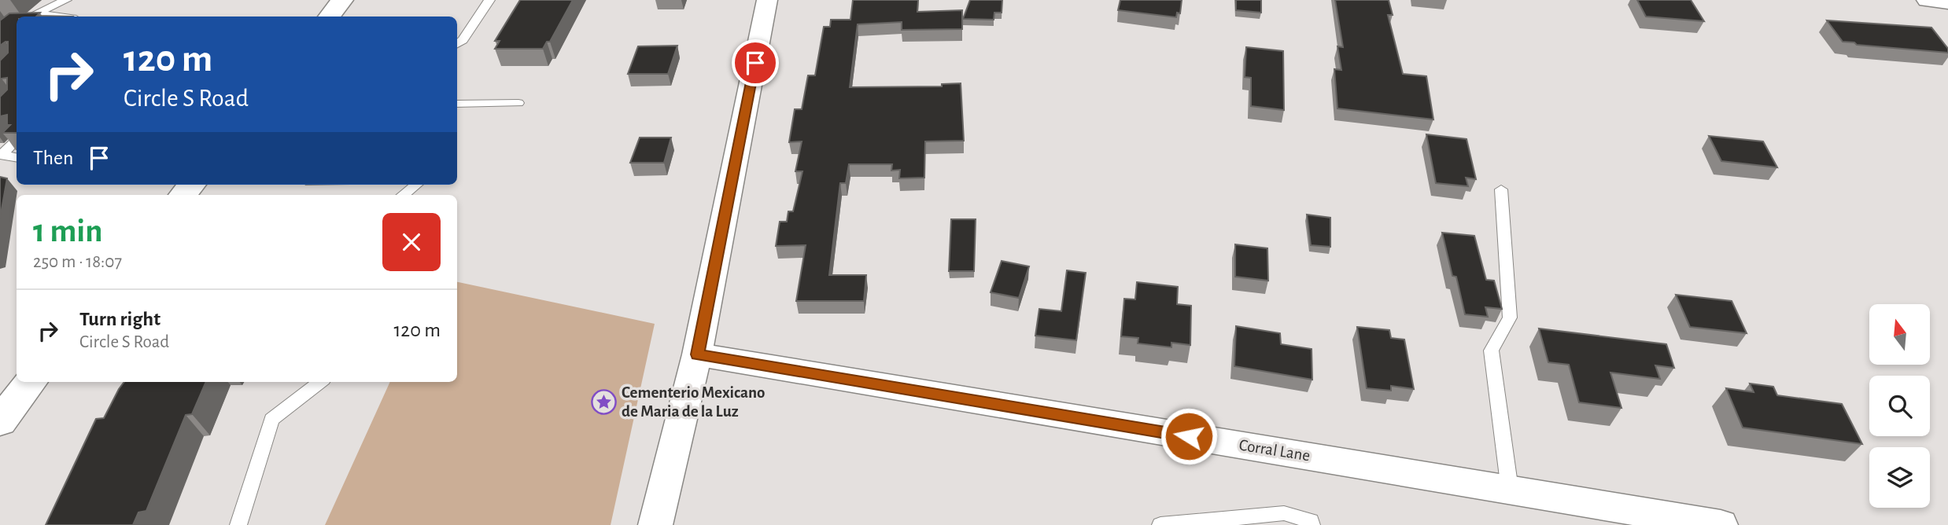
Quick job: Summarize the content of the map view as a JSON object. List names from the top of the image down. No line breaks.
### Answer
{"streets":{"street":["Corral Lane"]},"places":{"place":["Cementerio Mexicano de Maria de la Luz"]},"north":"top","page":{"turn":["120 m","Circle S Road"],"then":"Then","heading":["1 min","250 m · 18:07"],"list":[{"name":"Turn right","note":"Circle S Road","value":"120 m"}]}}
